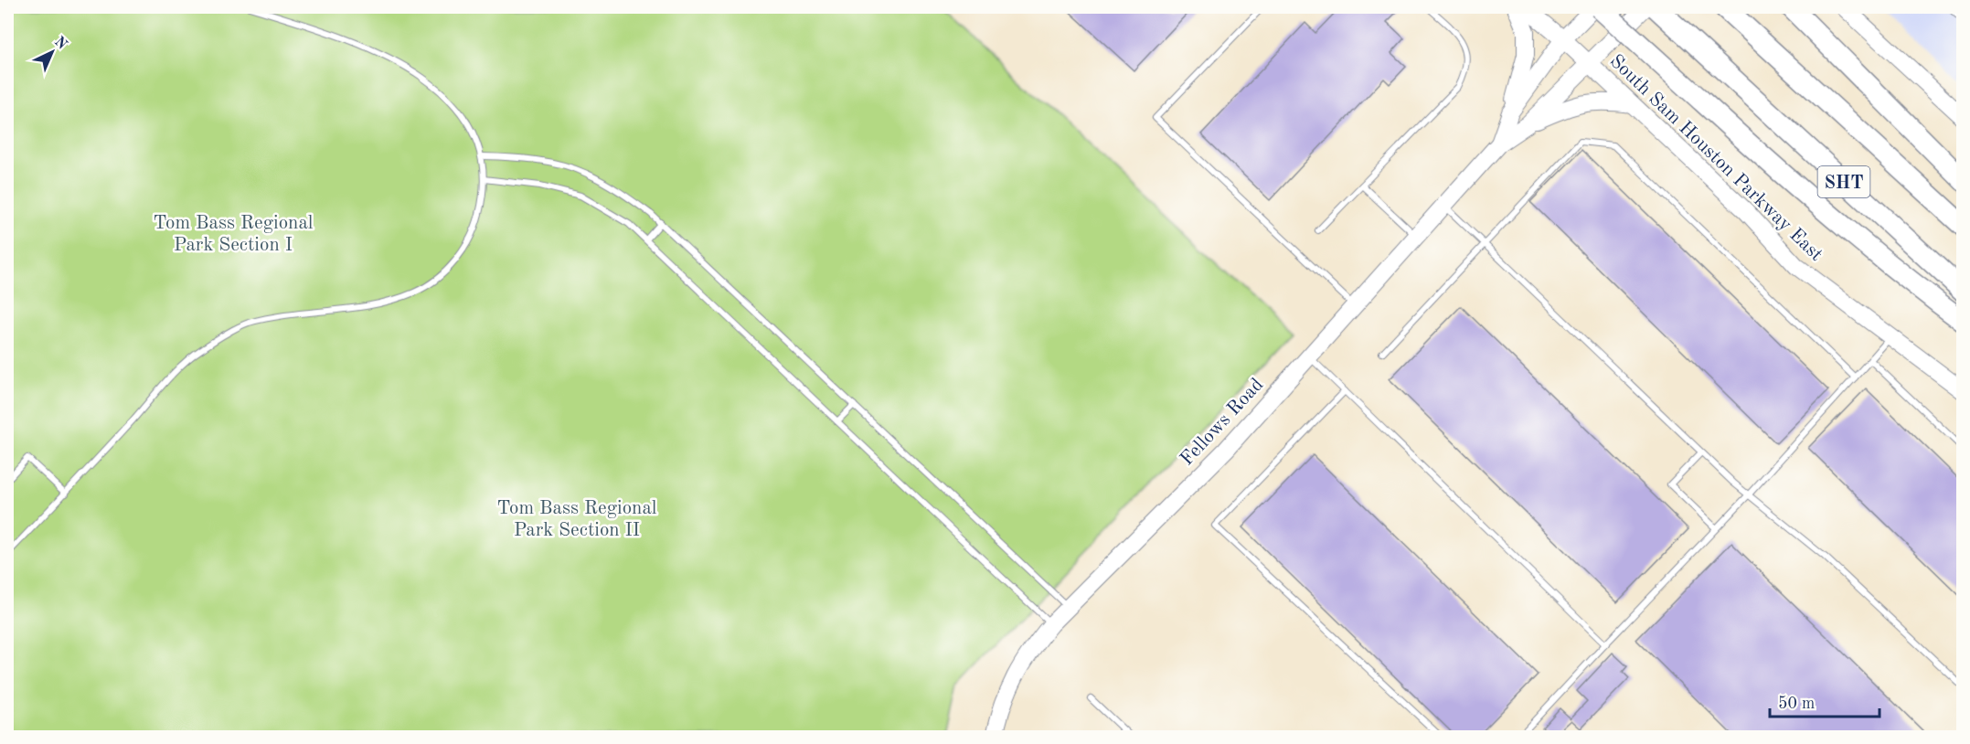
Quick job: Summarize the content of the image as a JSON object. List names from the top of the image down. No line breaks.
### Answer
{"streets":{"highway":["SHT"],"main road":["South Sam Houston Parkway East","Fellows Road"]},"crossings":[["South Sam Houston Parkway East","Fellows Road"]],"parks":["Tom Bass Regional Park Section I","Tom Bass Regional Park Section II"],"scale_bar":"50 m","north":"top right"}
